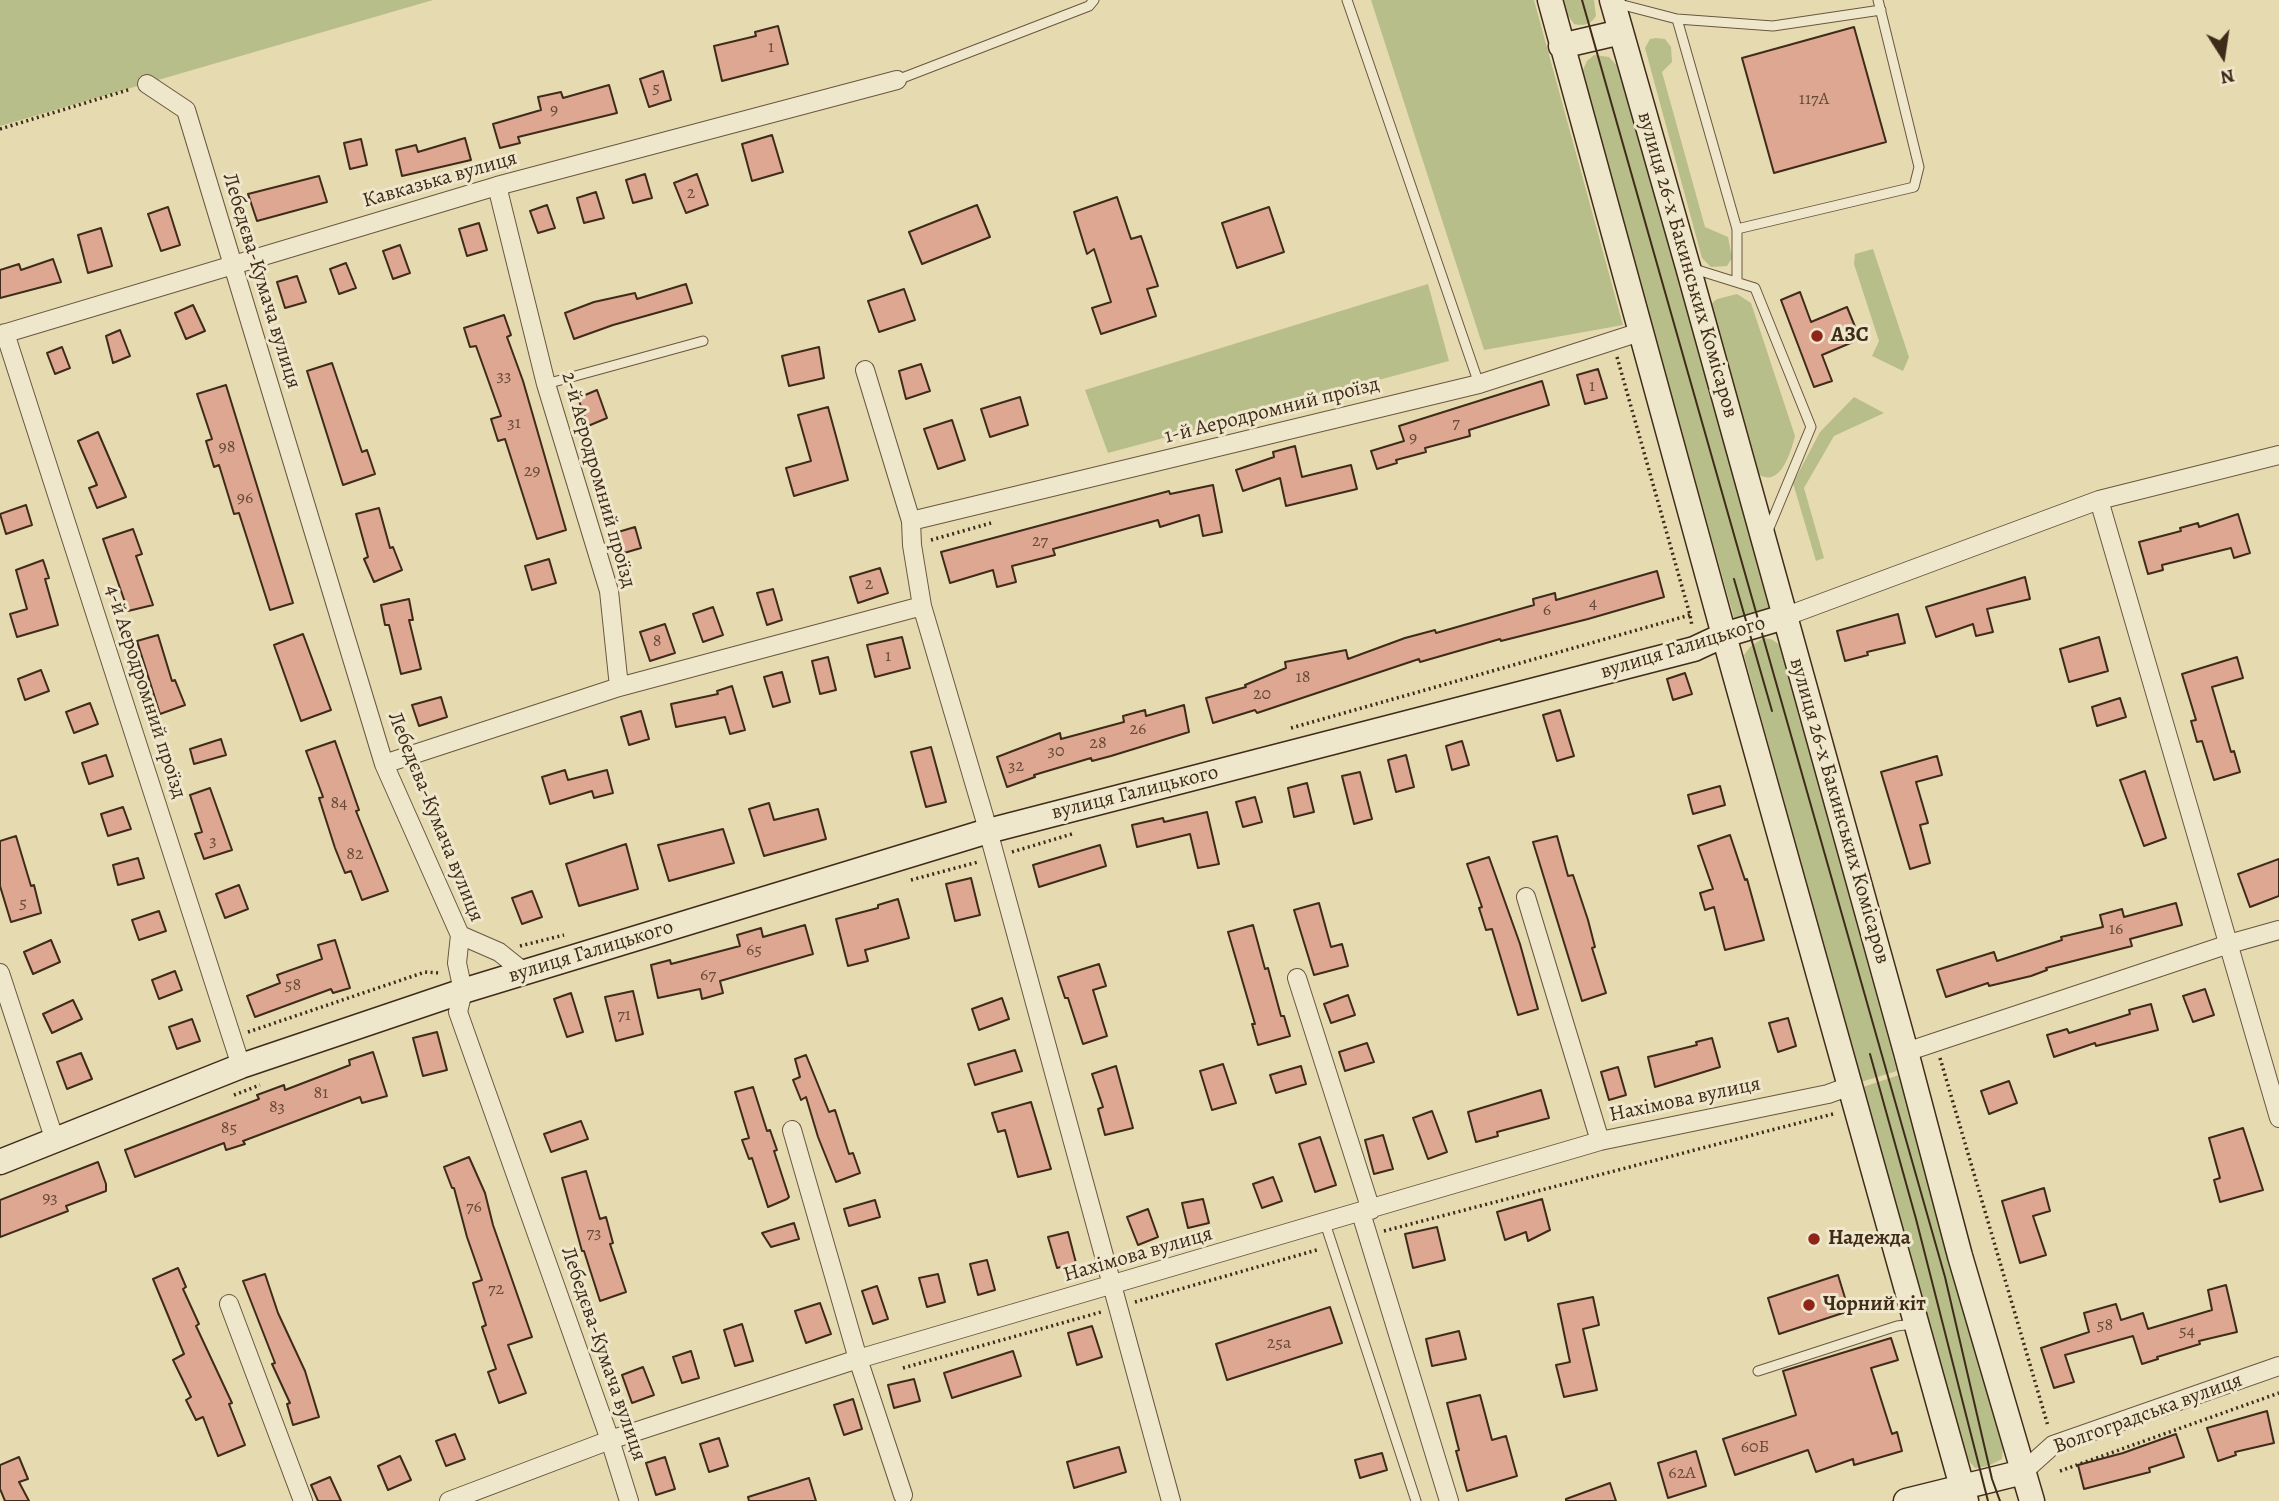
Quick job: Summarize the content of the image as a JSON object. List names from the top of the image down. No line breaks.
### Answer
{"streets":{"street":["Кавказька вулиця","вулиця 26-х Бакинських Комісаров","Лебедєва-Кумача вулиця","1-й Аеродромний проїзд","2-й Аеродромний проїзд","вулиця Галицького","4-й Аеродромний проїзд","Нахімова вулиця","Волгоградська вулиця"]},"crossings":[["Кавказька вулиця","Лебедєва-Кумача вулиця"],["Кавказька вулиця","2-й Аеродромний проїзд"],["Кавказька вулиця","4-й Аеродромний проїзд"],["вулиця 26-х Бакинських Комісаров","вулиця Галицького"],["вулиця 26-х Бакинських Комісаров","Волгоградська вулиця"],["Лебедєва-Кумача вулиця","вулиця Галицького"],["Лебедєва-Кумача вулиця","Нахімова вулиця"],["вулиця Галицького","4-й Аеродромний проїзд"]],"places":["АЗС","Надежда","Чорний кіт"],"house_numbers":["1","5","117А","9","2","33","1","31","7","9","98","29","96","27","2","4","6","8","1","18","20","26","28","30","32","84","3","82","5","16","65","67","58","71","81","83","85","93","76","73","72","58","54","25а","60Б","62А"],"north":"bottom"}
